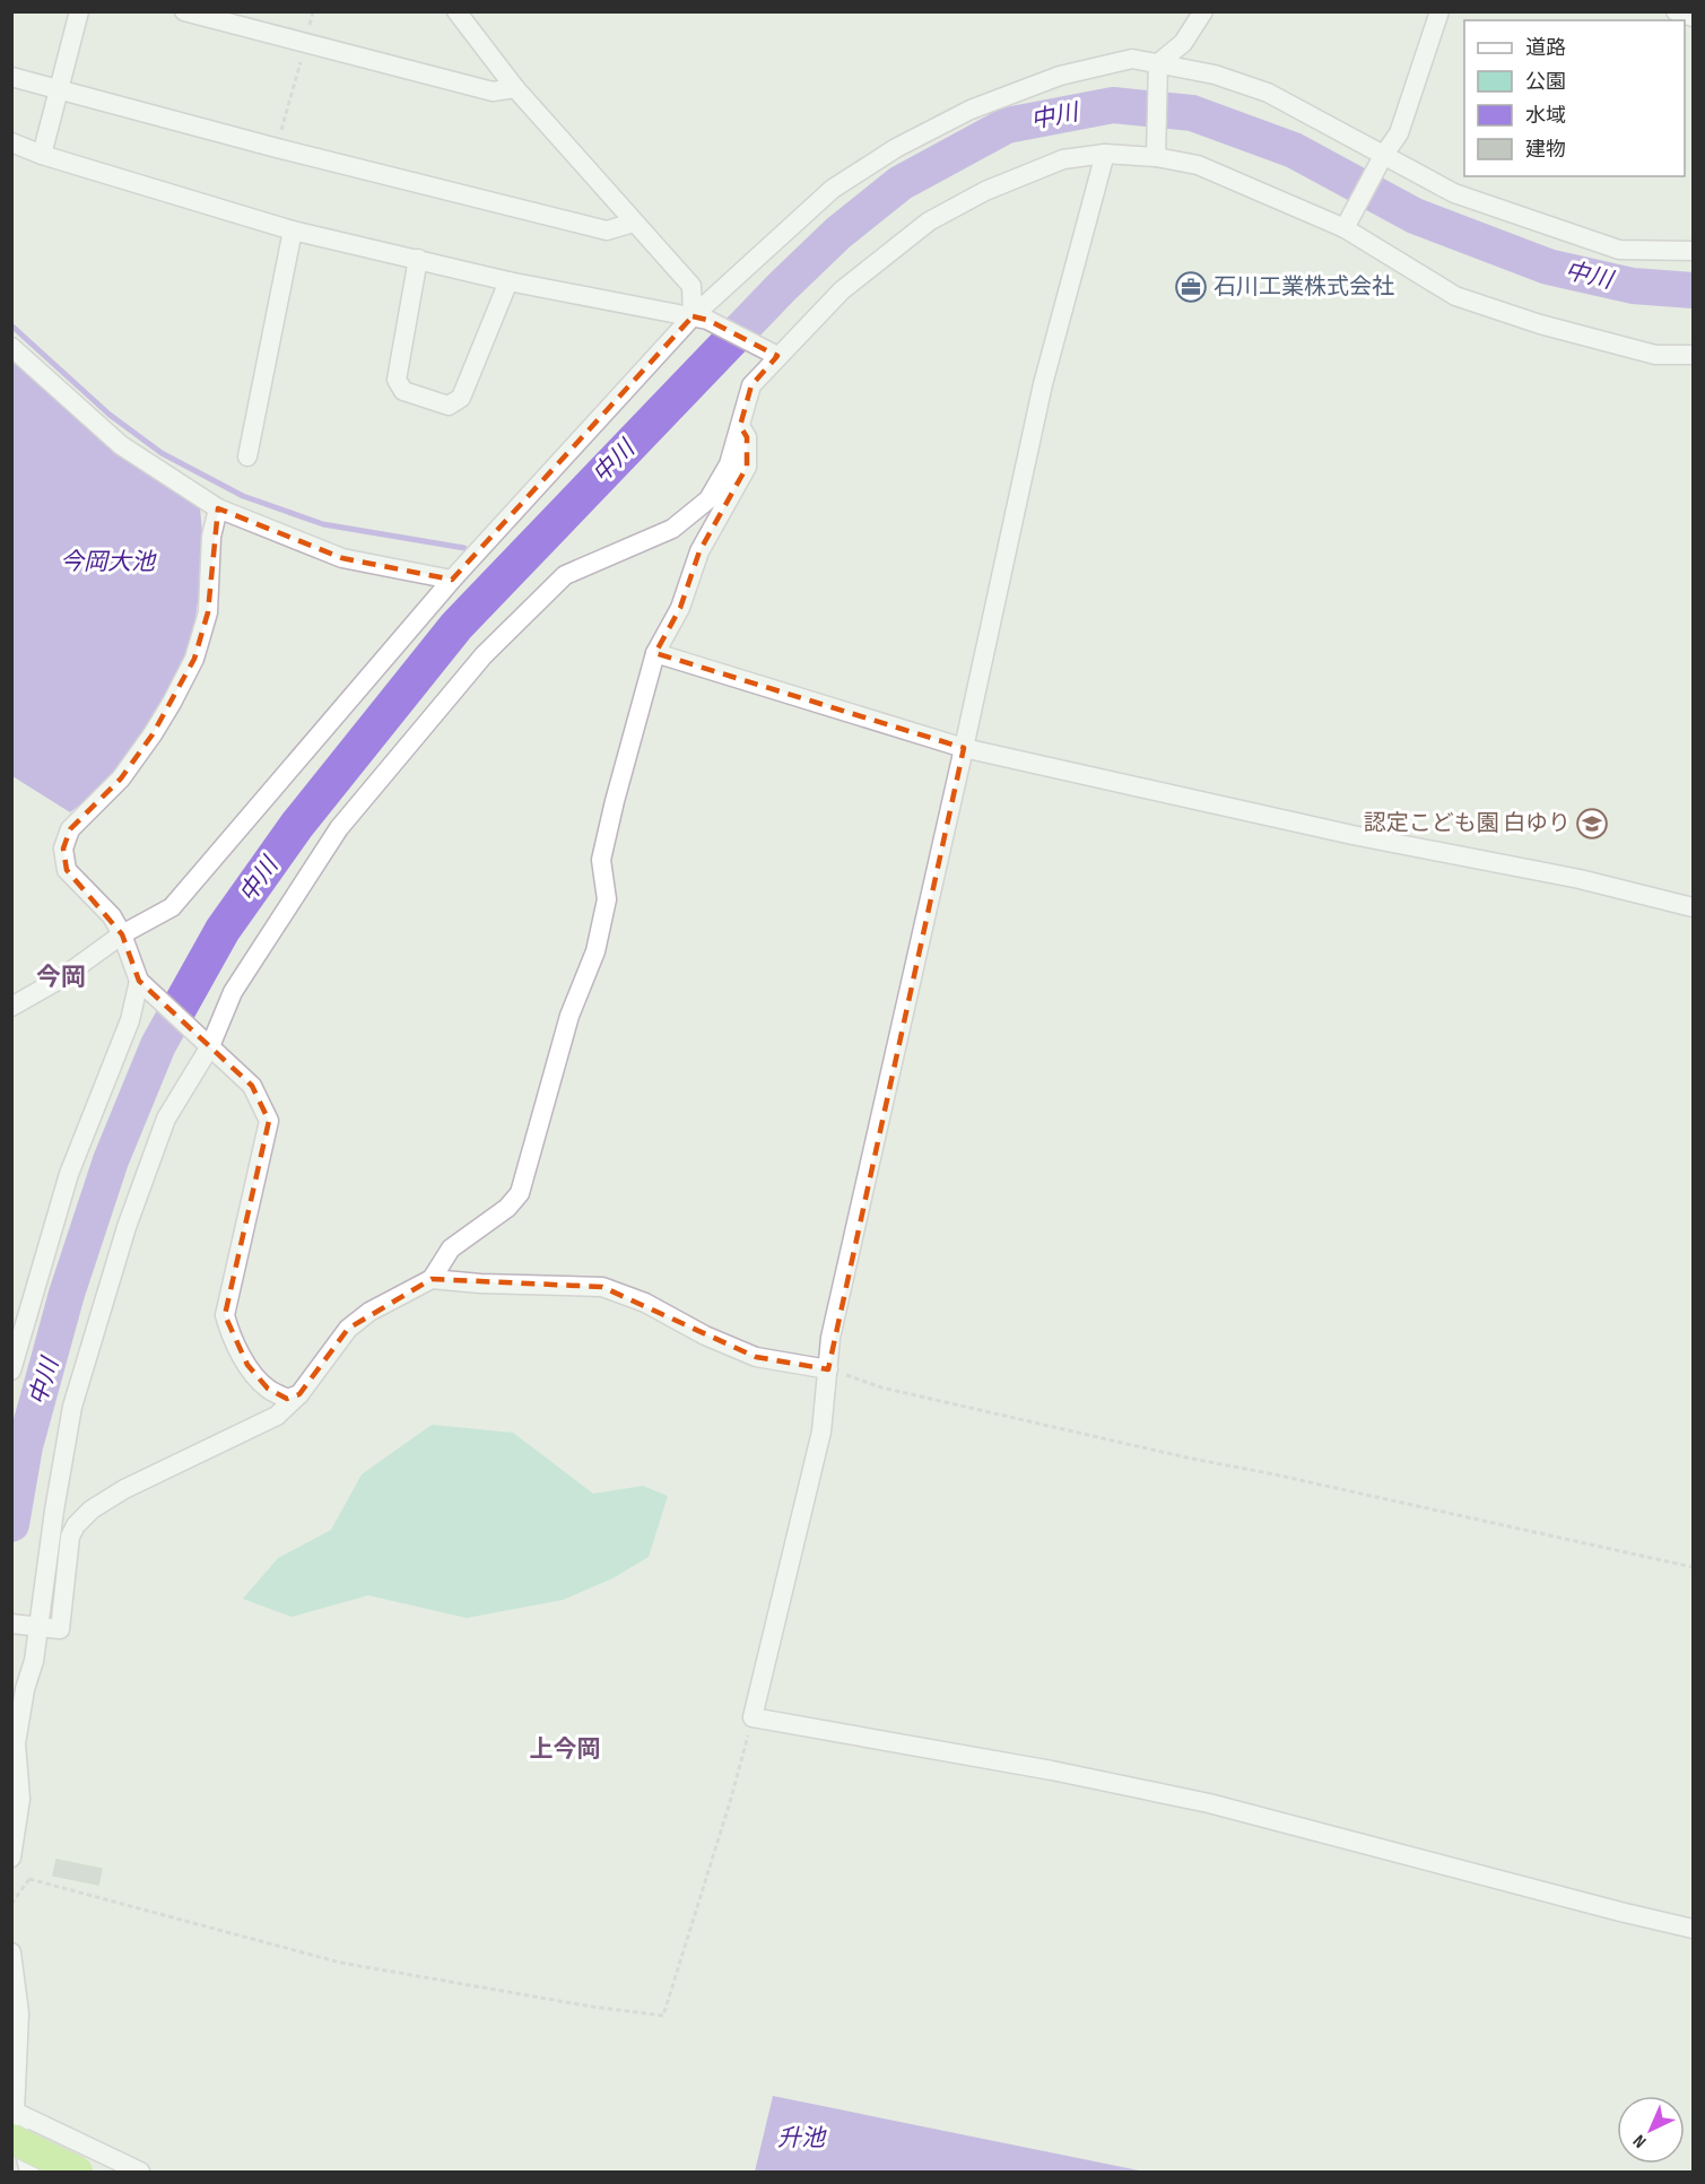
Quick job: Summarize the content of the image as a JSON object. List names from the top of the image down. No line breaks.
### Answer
{"districts":["今岡","上今岡"],"water":["中川","今岡大池","升池"],"places":{"office":["石川工業株式会社"],"school or university":["認定こども園 白ゆり"]},"legend":["道路","公園","水域","建物"],"north":"bottom left"}
